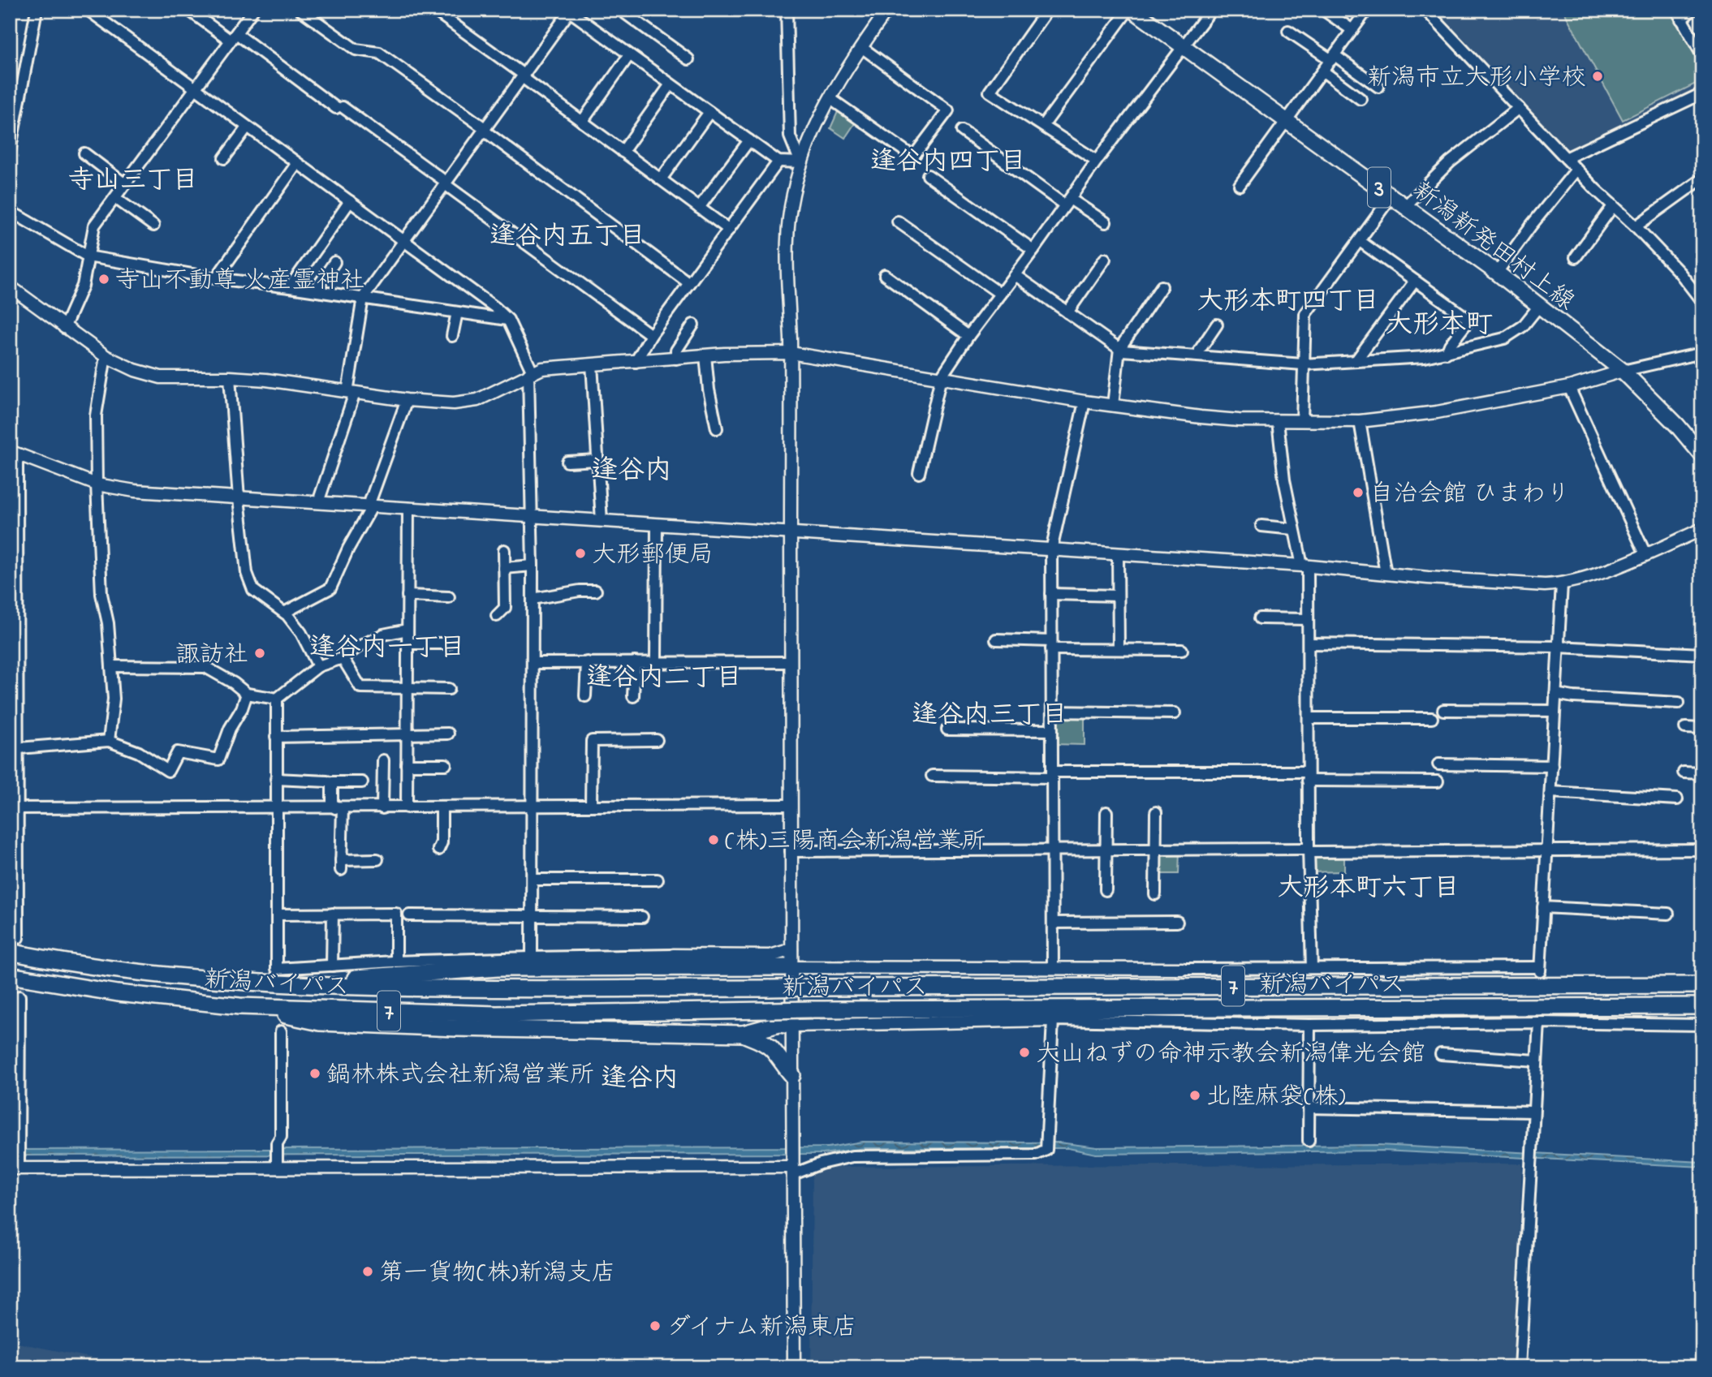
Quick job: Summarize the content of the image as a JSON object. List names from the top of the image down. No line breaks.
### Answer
{"streets":{"highway":["新潟バイパス","7"],"main road":["3","新潟新発田村上線"]},"districts":["逢谷内四丁目","寺山三丁目","逢谷内五丁目","大形本町四丁目","大形本町","逢谷内","逢谷内一丁目","逢谷内二丁目","逢谷内三丁目","大形本町六丁目","逢谷内"],"places":["新潟市立大形小学校","寺山不動尊 火産霊神社","自治会館 ひまわり","大形郵便局","諏訪社","(株)三陽商会新潟営業所","大山ねずの命神示教会新潟偉光会館","鍋林株式会社新潟営業所","北陸麻袋(株)","第一貨物(株)新潟支店","ダイナム新潟東店"]}
